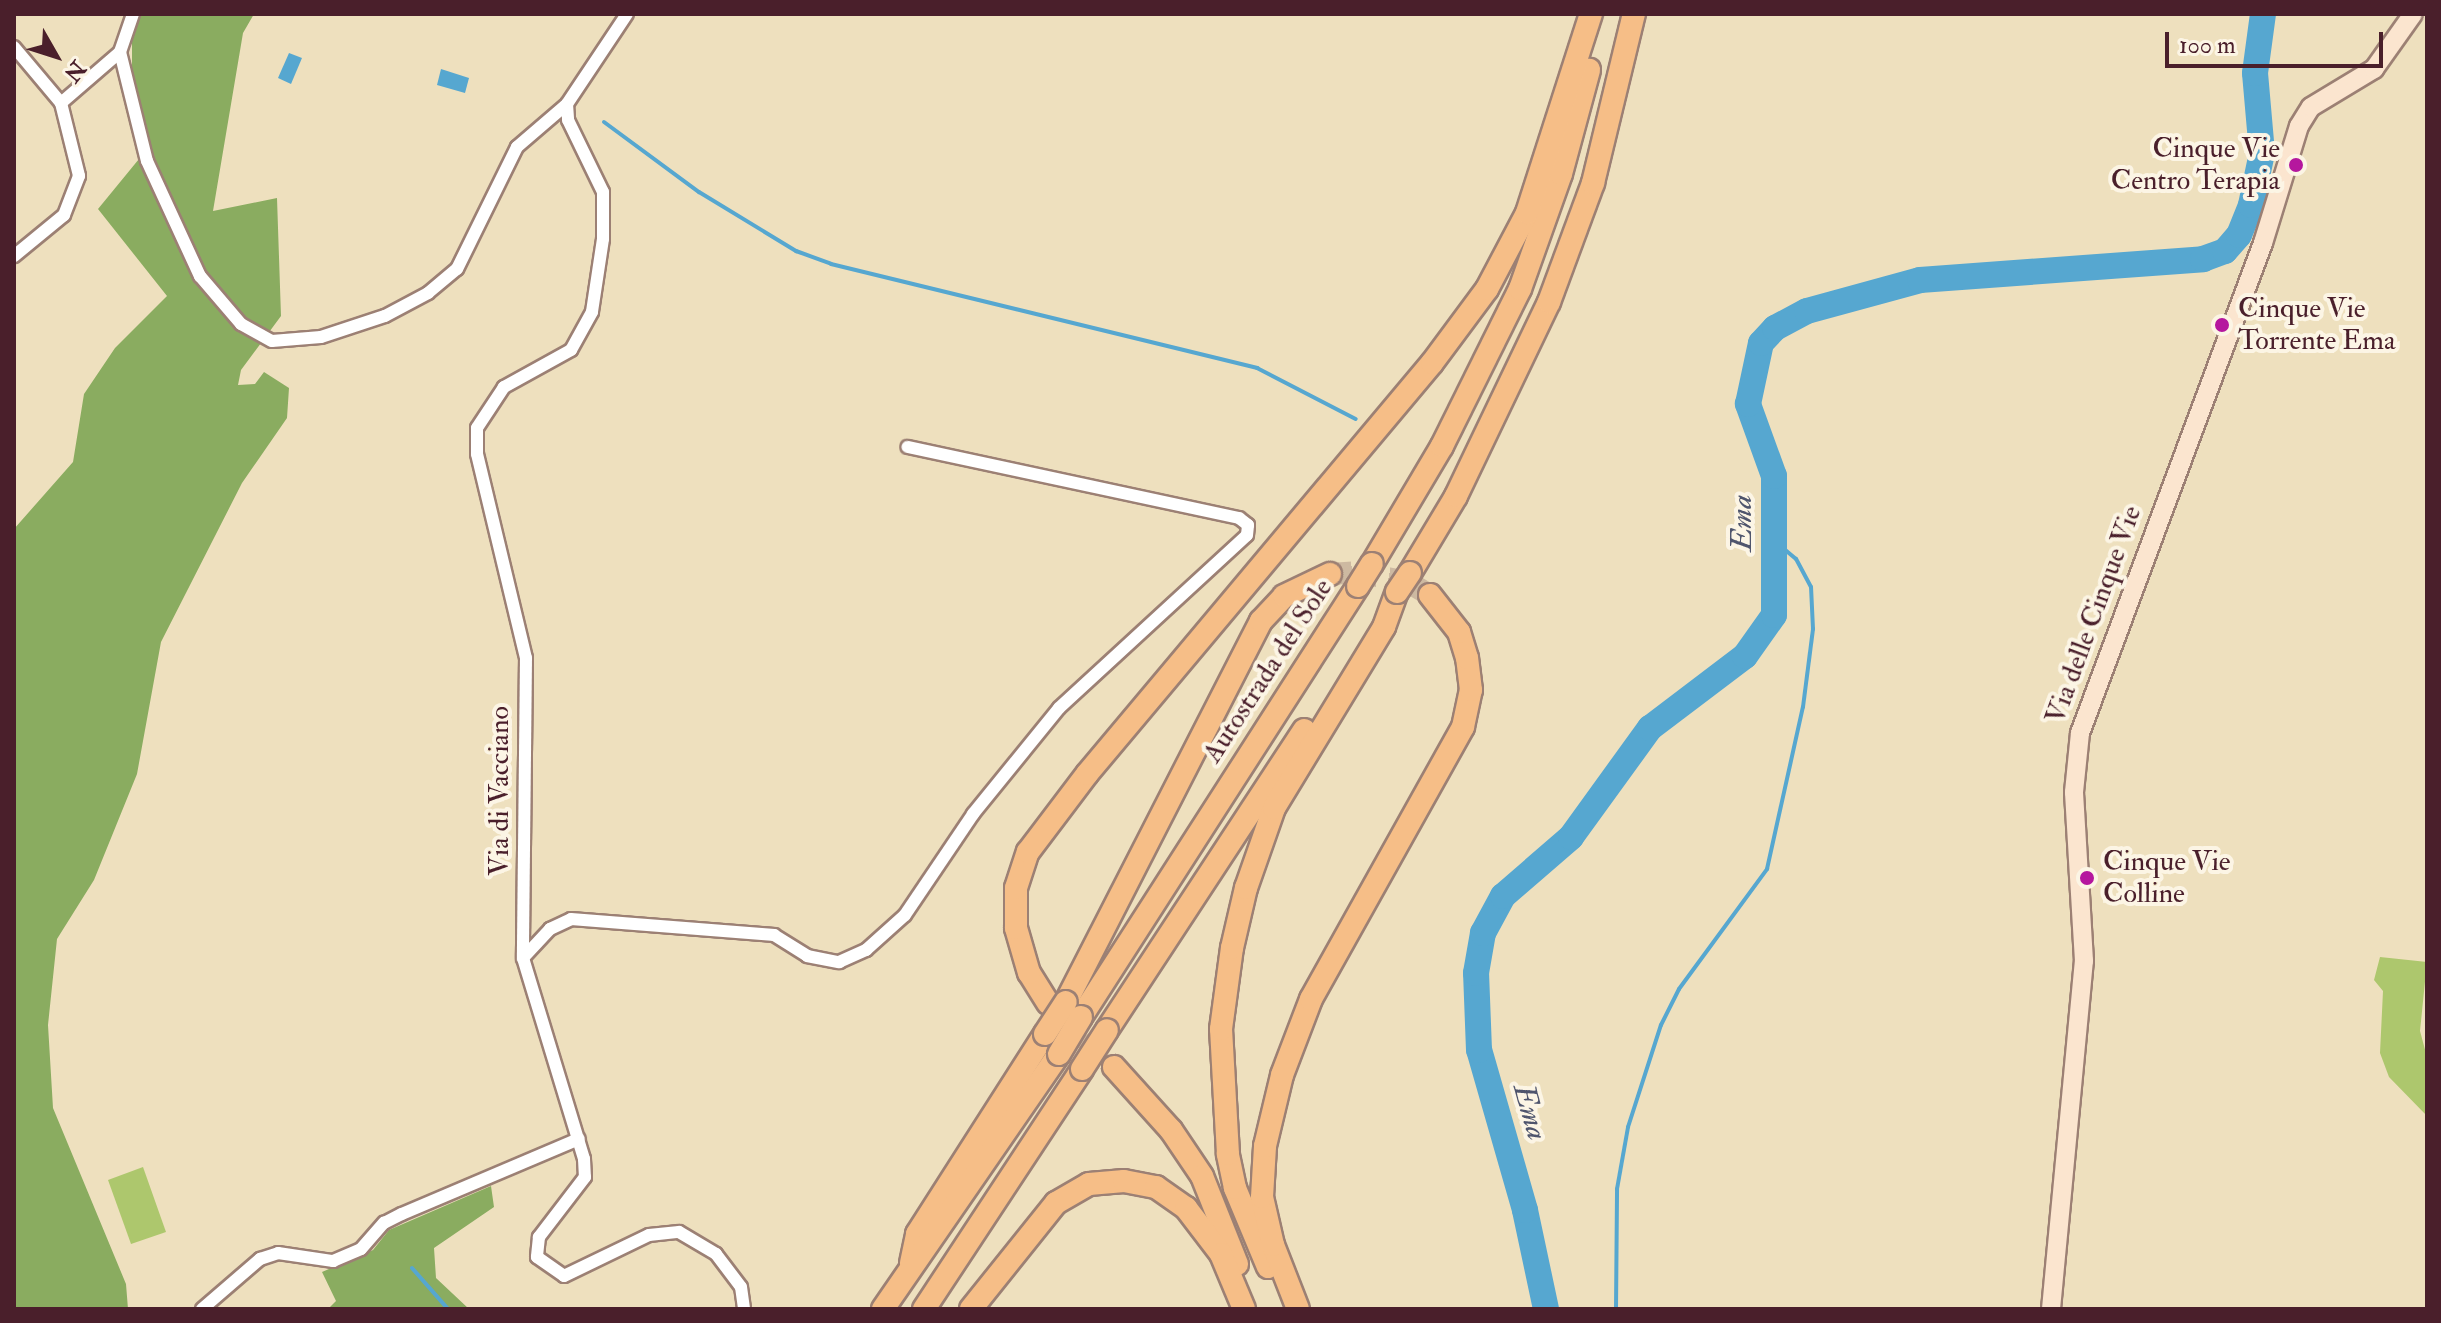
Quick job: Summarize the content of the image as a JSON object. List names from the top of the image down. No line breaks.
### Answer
{"streets":{"highway":["Autostrada del Sole"],"street":["Via delle Cinque Vie","Via di Vacciano"]},"water":["Ema"],"places":["Cinque Vie Centro Terapia","Cinque Vie Torrente Ema","Cinque Vie Colline"],"scale_bar":"100 m","north":"bottom right"}
